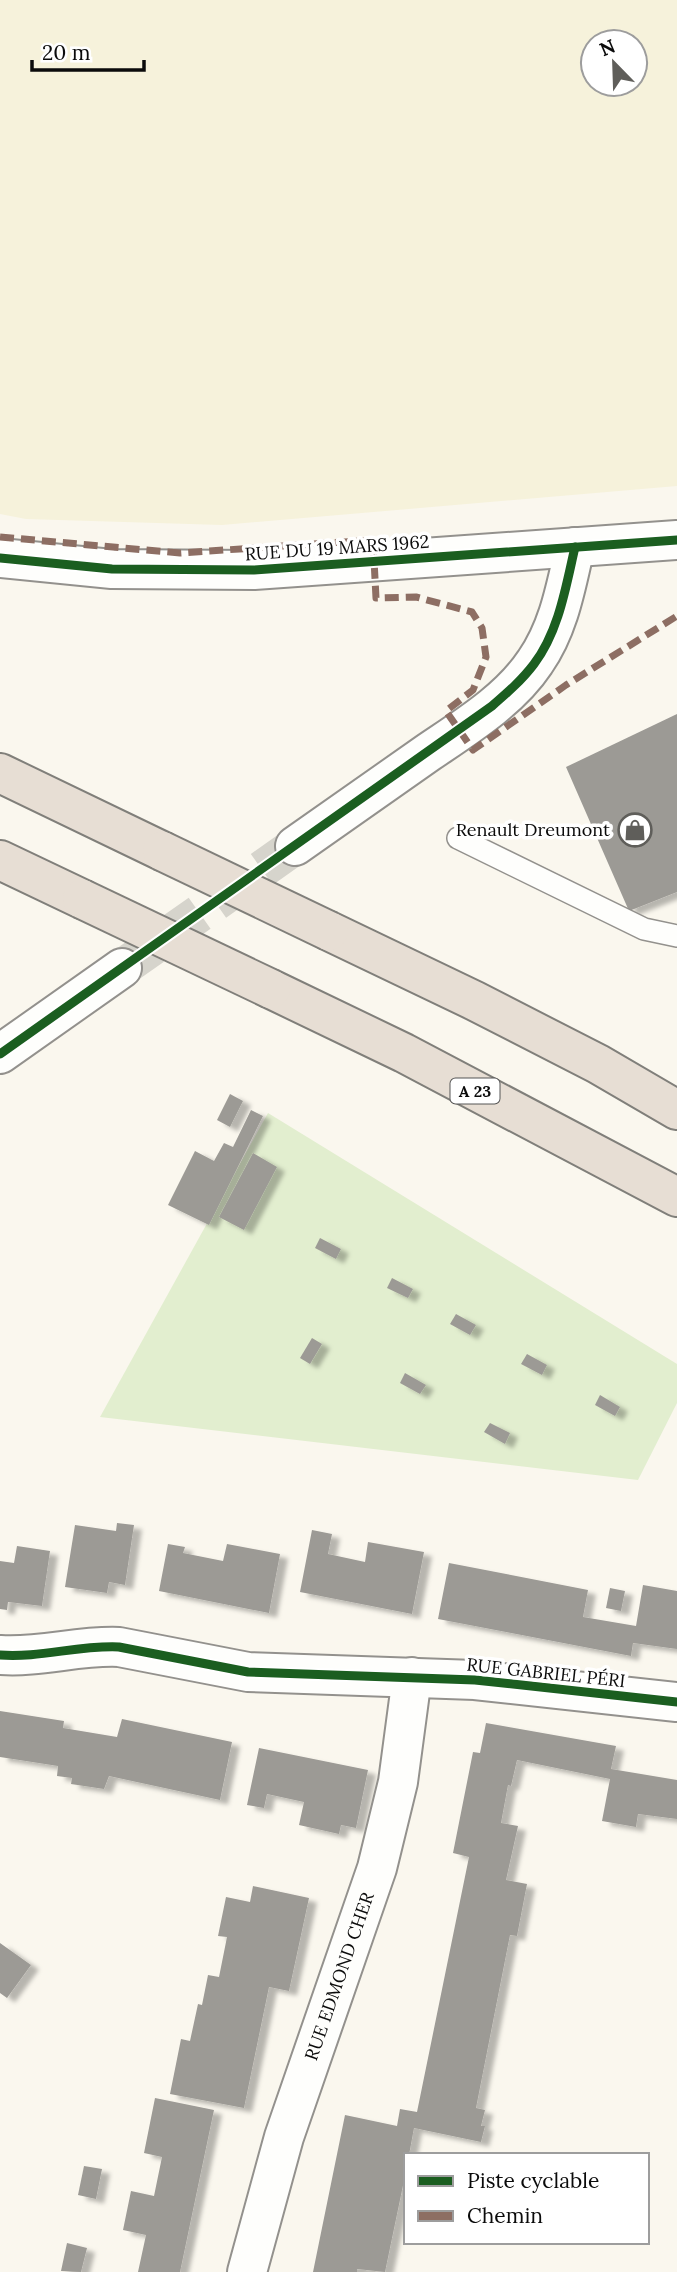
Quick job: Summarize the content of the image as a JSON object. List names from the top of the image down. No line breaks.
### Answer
{"streets":{"highway":["A 23"],"street":["RUE DU 19 MARS 1962","RUE GABRIEL PÉRI","RUE EDMOND CHER"]},"crossings":[["RUE GABRIEL PÉRI","RUE EDMOND CHER"]],"places":{"shop":["Renault Dreumont"]},"legend":["Piste cyclable","Chemin"],"scale_bar":"20 m","north":"top left"}
